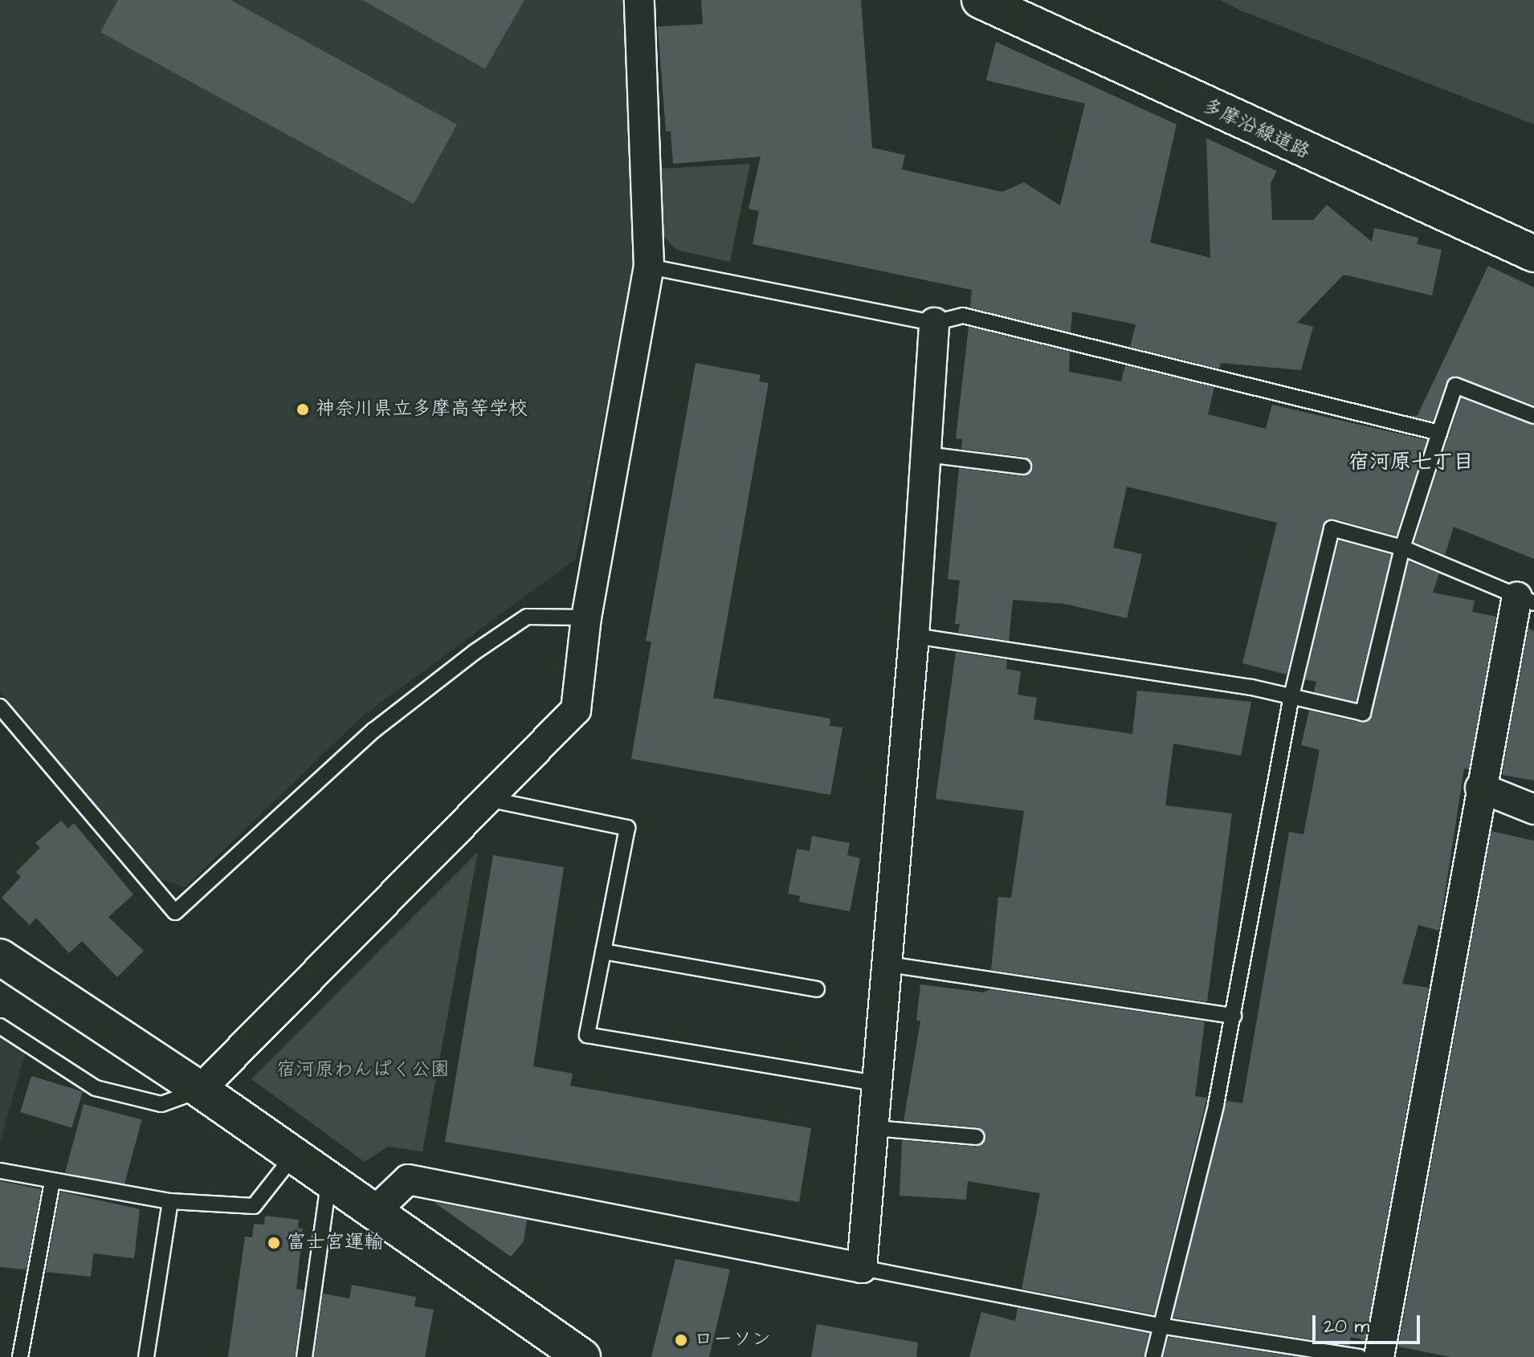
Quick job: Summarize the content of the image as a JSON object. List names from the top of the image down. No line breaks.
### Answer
{"streets":{"street":["多摩沿線道路"]},"districts":["宿河原七丁目"],"parks":["宿河原わんぱく公園"],"places":["神奈川県立多摩高等学校","富士宮運輸","ローソン"],"scale_bar":"20 m"}
